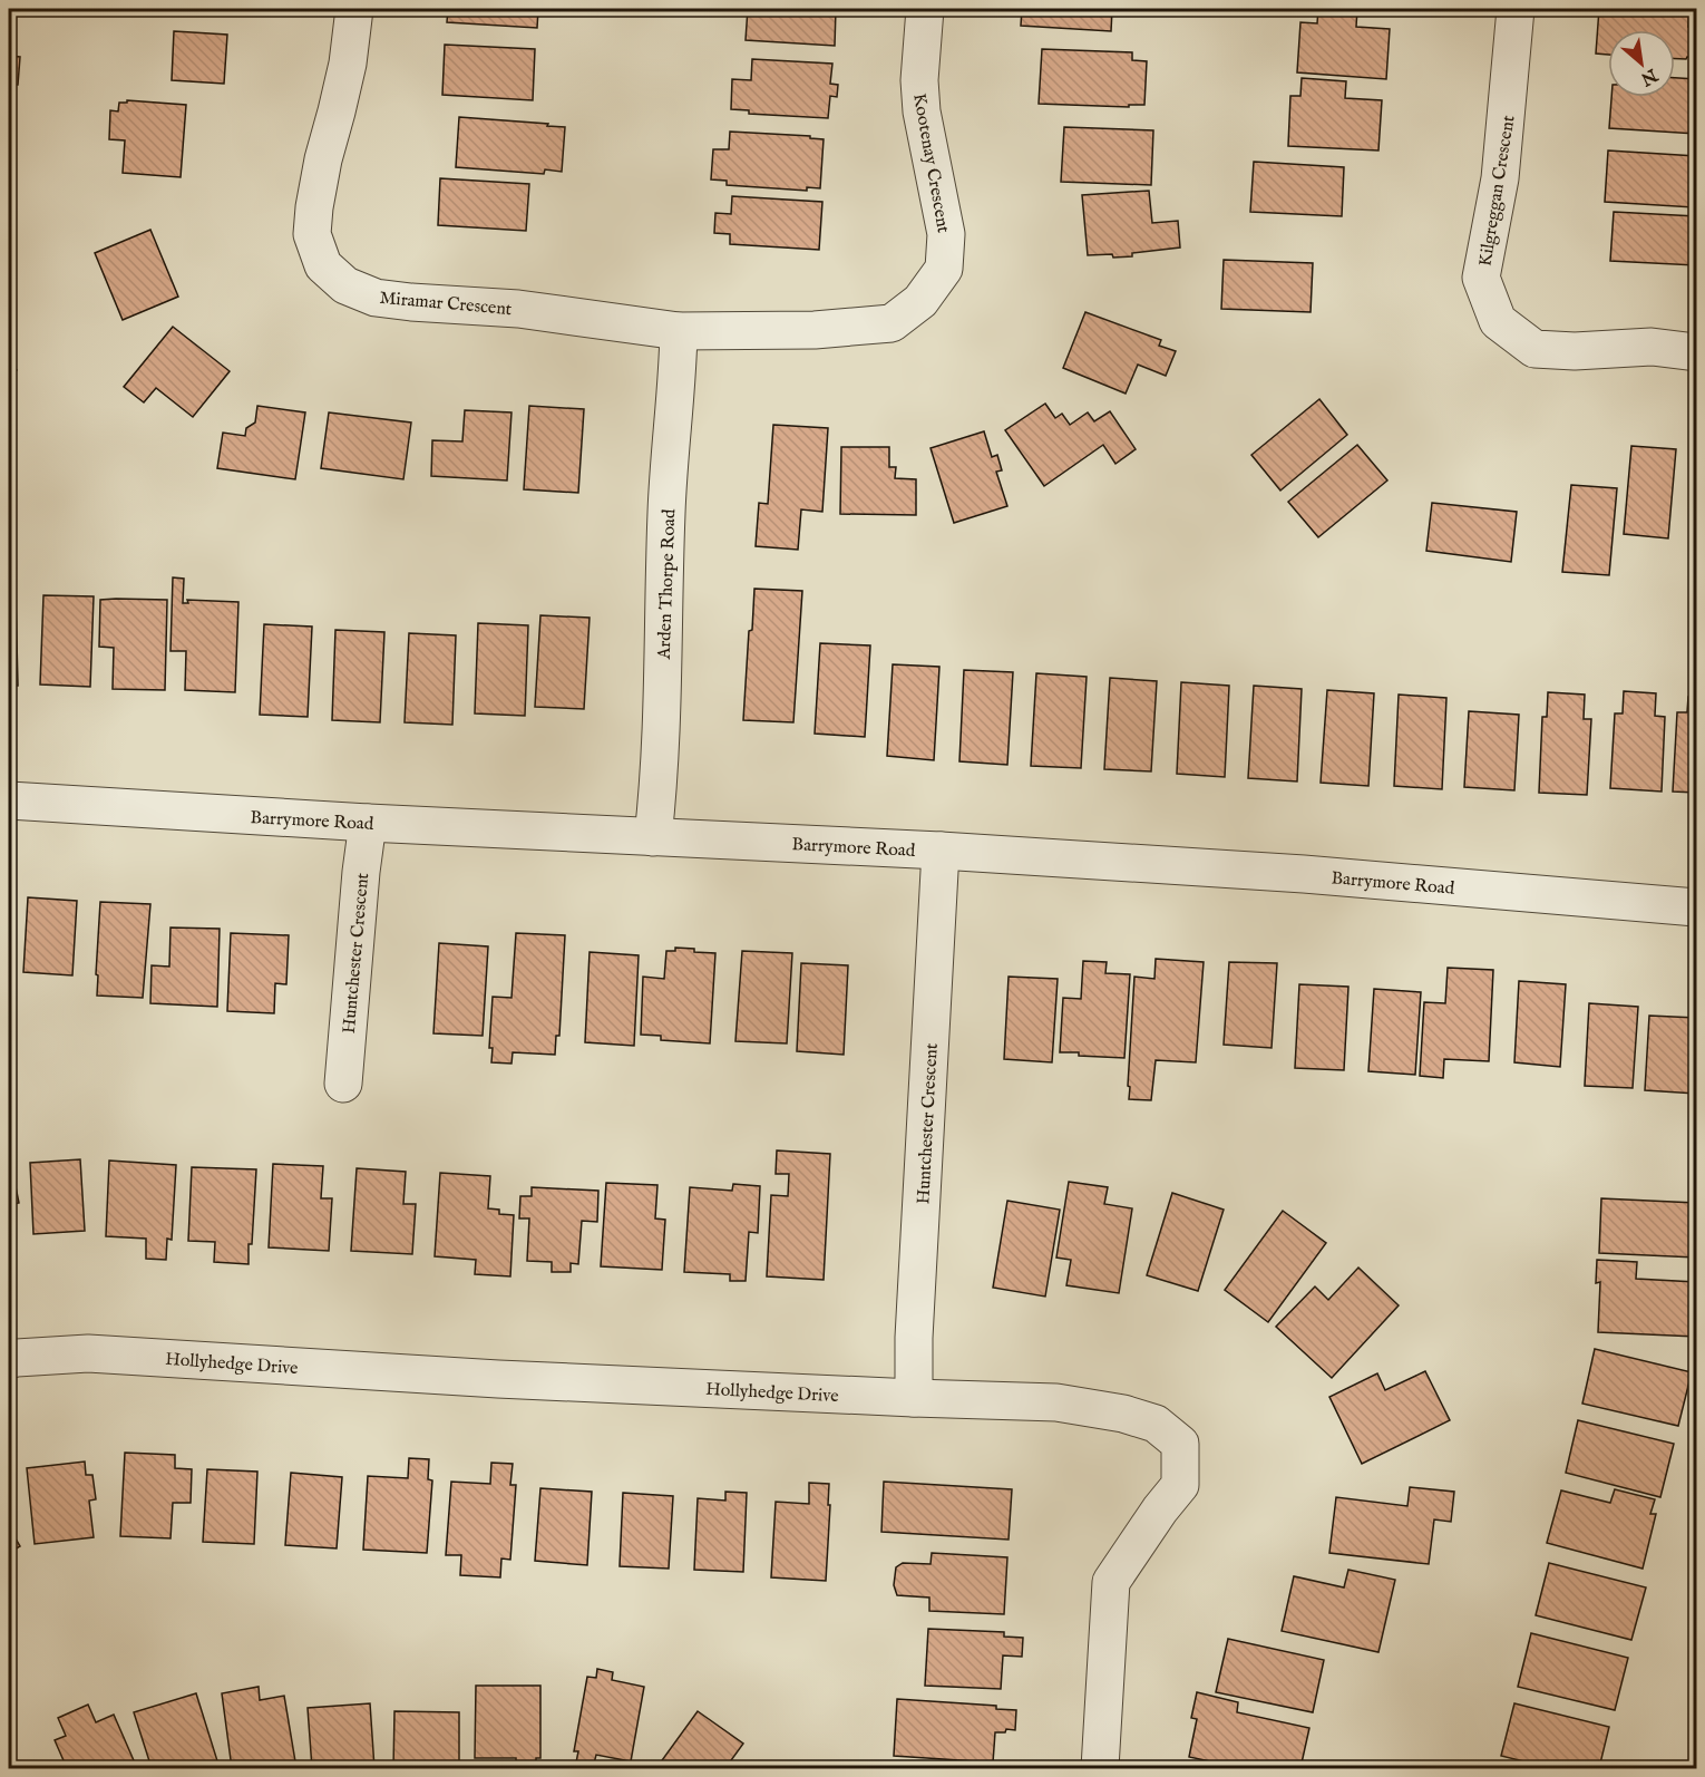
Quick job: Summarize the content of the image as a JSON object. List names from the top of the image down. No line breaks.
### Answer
{"streets":{"street":["Kootenay Crescent","Kilgreggan Crescent","Miramar Crescent","Arden Thorpe Road","Barrymore Road","Huntchester Crescent","Hollyhedge Drive"]},"crossings":[["Kootenay Crescent","Miramar Crescent"],["Kootenay Crescent","Arden Thorpe Road"],["Miramar Crescent","Arden Thorpe Road"],["Arden Thorpe Road","Barrymore Road"],["Barrymore Road","Huntchester Crescent"],["Huntchester Crescent","Hollyhedge Drive"]],"north":"bottom right"}
